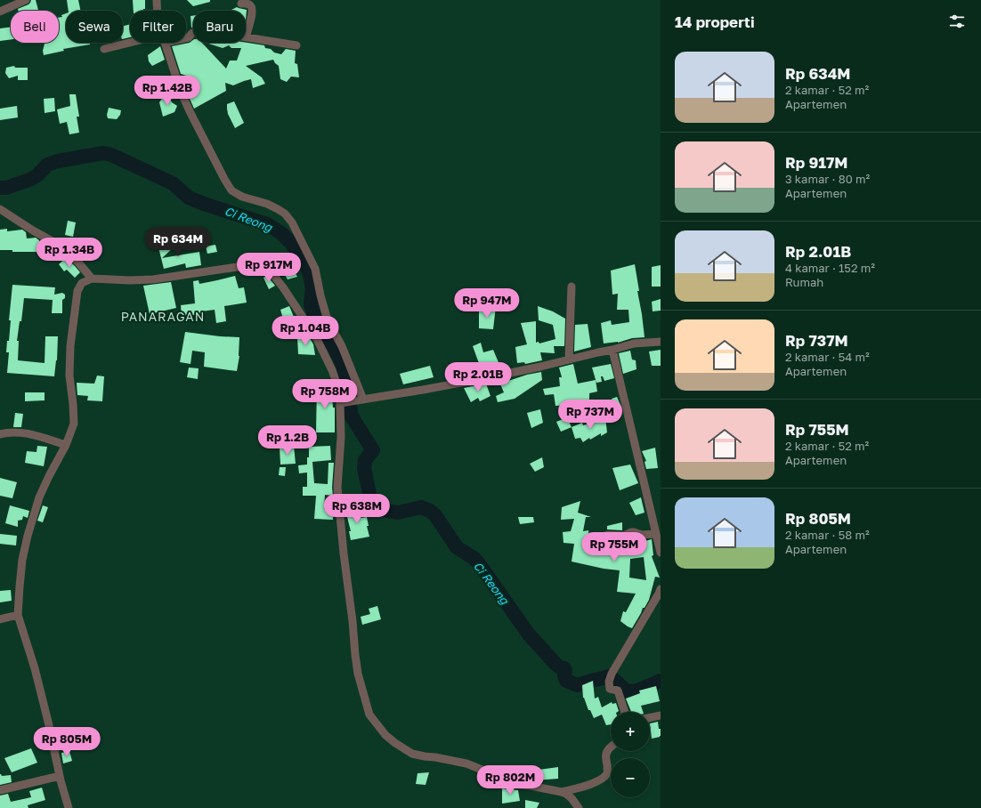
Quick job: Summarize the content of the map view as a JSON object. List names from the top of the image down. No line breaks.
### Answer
{"districts":["PANARAGAN"],"water":["Ci Reong"],"page":{"heading":"14 properti","chip":["Beli","Sewa","Filter","Baru"],"list":[{"name":"Rp 634M","note":"2 kamar · 52 m² · Apartemen"},{"name":"Rp 917M","note":"3 kamar · 80 m² · Apartemen"},{"name":"Rp 2.01B","note":"4 kamar · 152 m² · Rumah"},{"name":"Rp 737M","note":"2 kamar · 54 m² · Apartemen"},{"name":"Rp 755M","note":"2 kamar · 52 m² · Apartemen"},{"name":"Rp 805M","note":"2 kamar · 58 m² · Apartemen"}],"price":["Rp 1.42B","Rp 634M","Rp 1.34B","Rp 917M","Rp 947M","Rp 1.04B","Rp 2.01B","Rp 758M","Rp 737M","Rp 1.2B","Rp 638M","Rp 755M","Rp 805M","Rp 802M"],"map_buttons":["+","−"]}}
